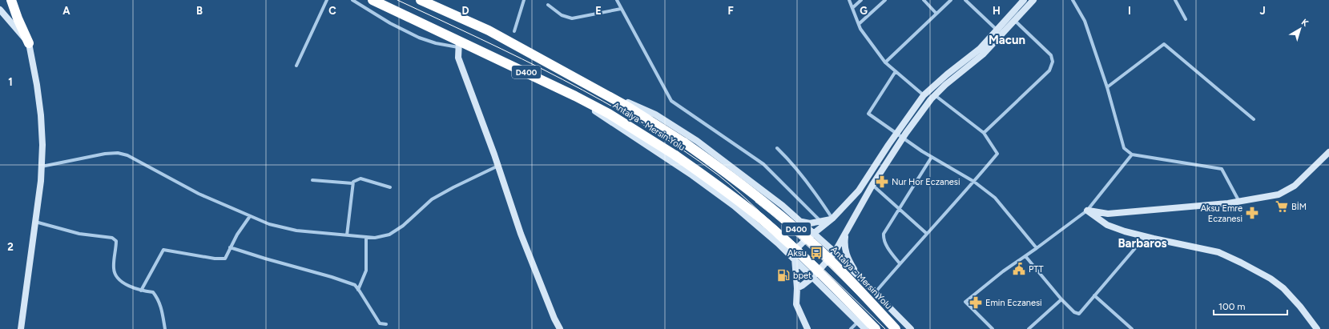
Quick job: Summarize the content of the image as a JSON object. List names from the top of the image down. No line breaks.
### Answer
{"streets":{"highway":["D400","Antalya - Mersin Yolu"]},"districts":["Macun","Barbaros"],"places":{"pharmacy":["Nur Hor Eczanesi","Aksu Emre Eczanesi","Emin Eczanesi"],"supermarket":["BİM"],"bus stop":["Aksu"],"public building":["PTT"],"fuel station":["bpet"]},"scale_bar":"100 m","north":"top right","grid":{"columns":["A","B","C","D","E","F","G","H","I","J"],"rows":["1","2"]}}
